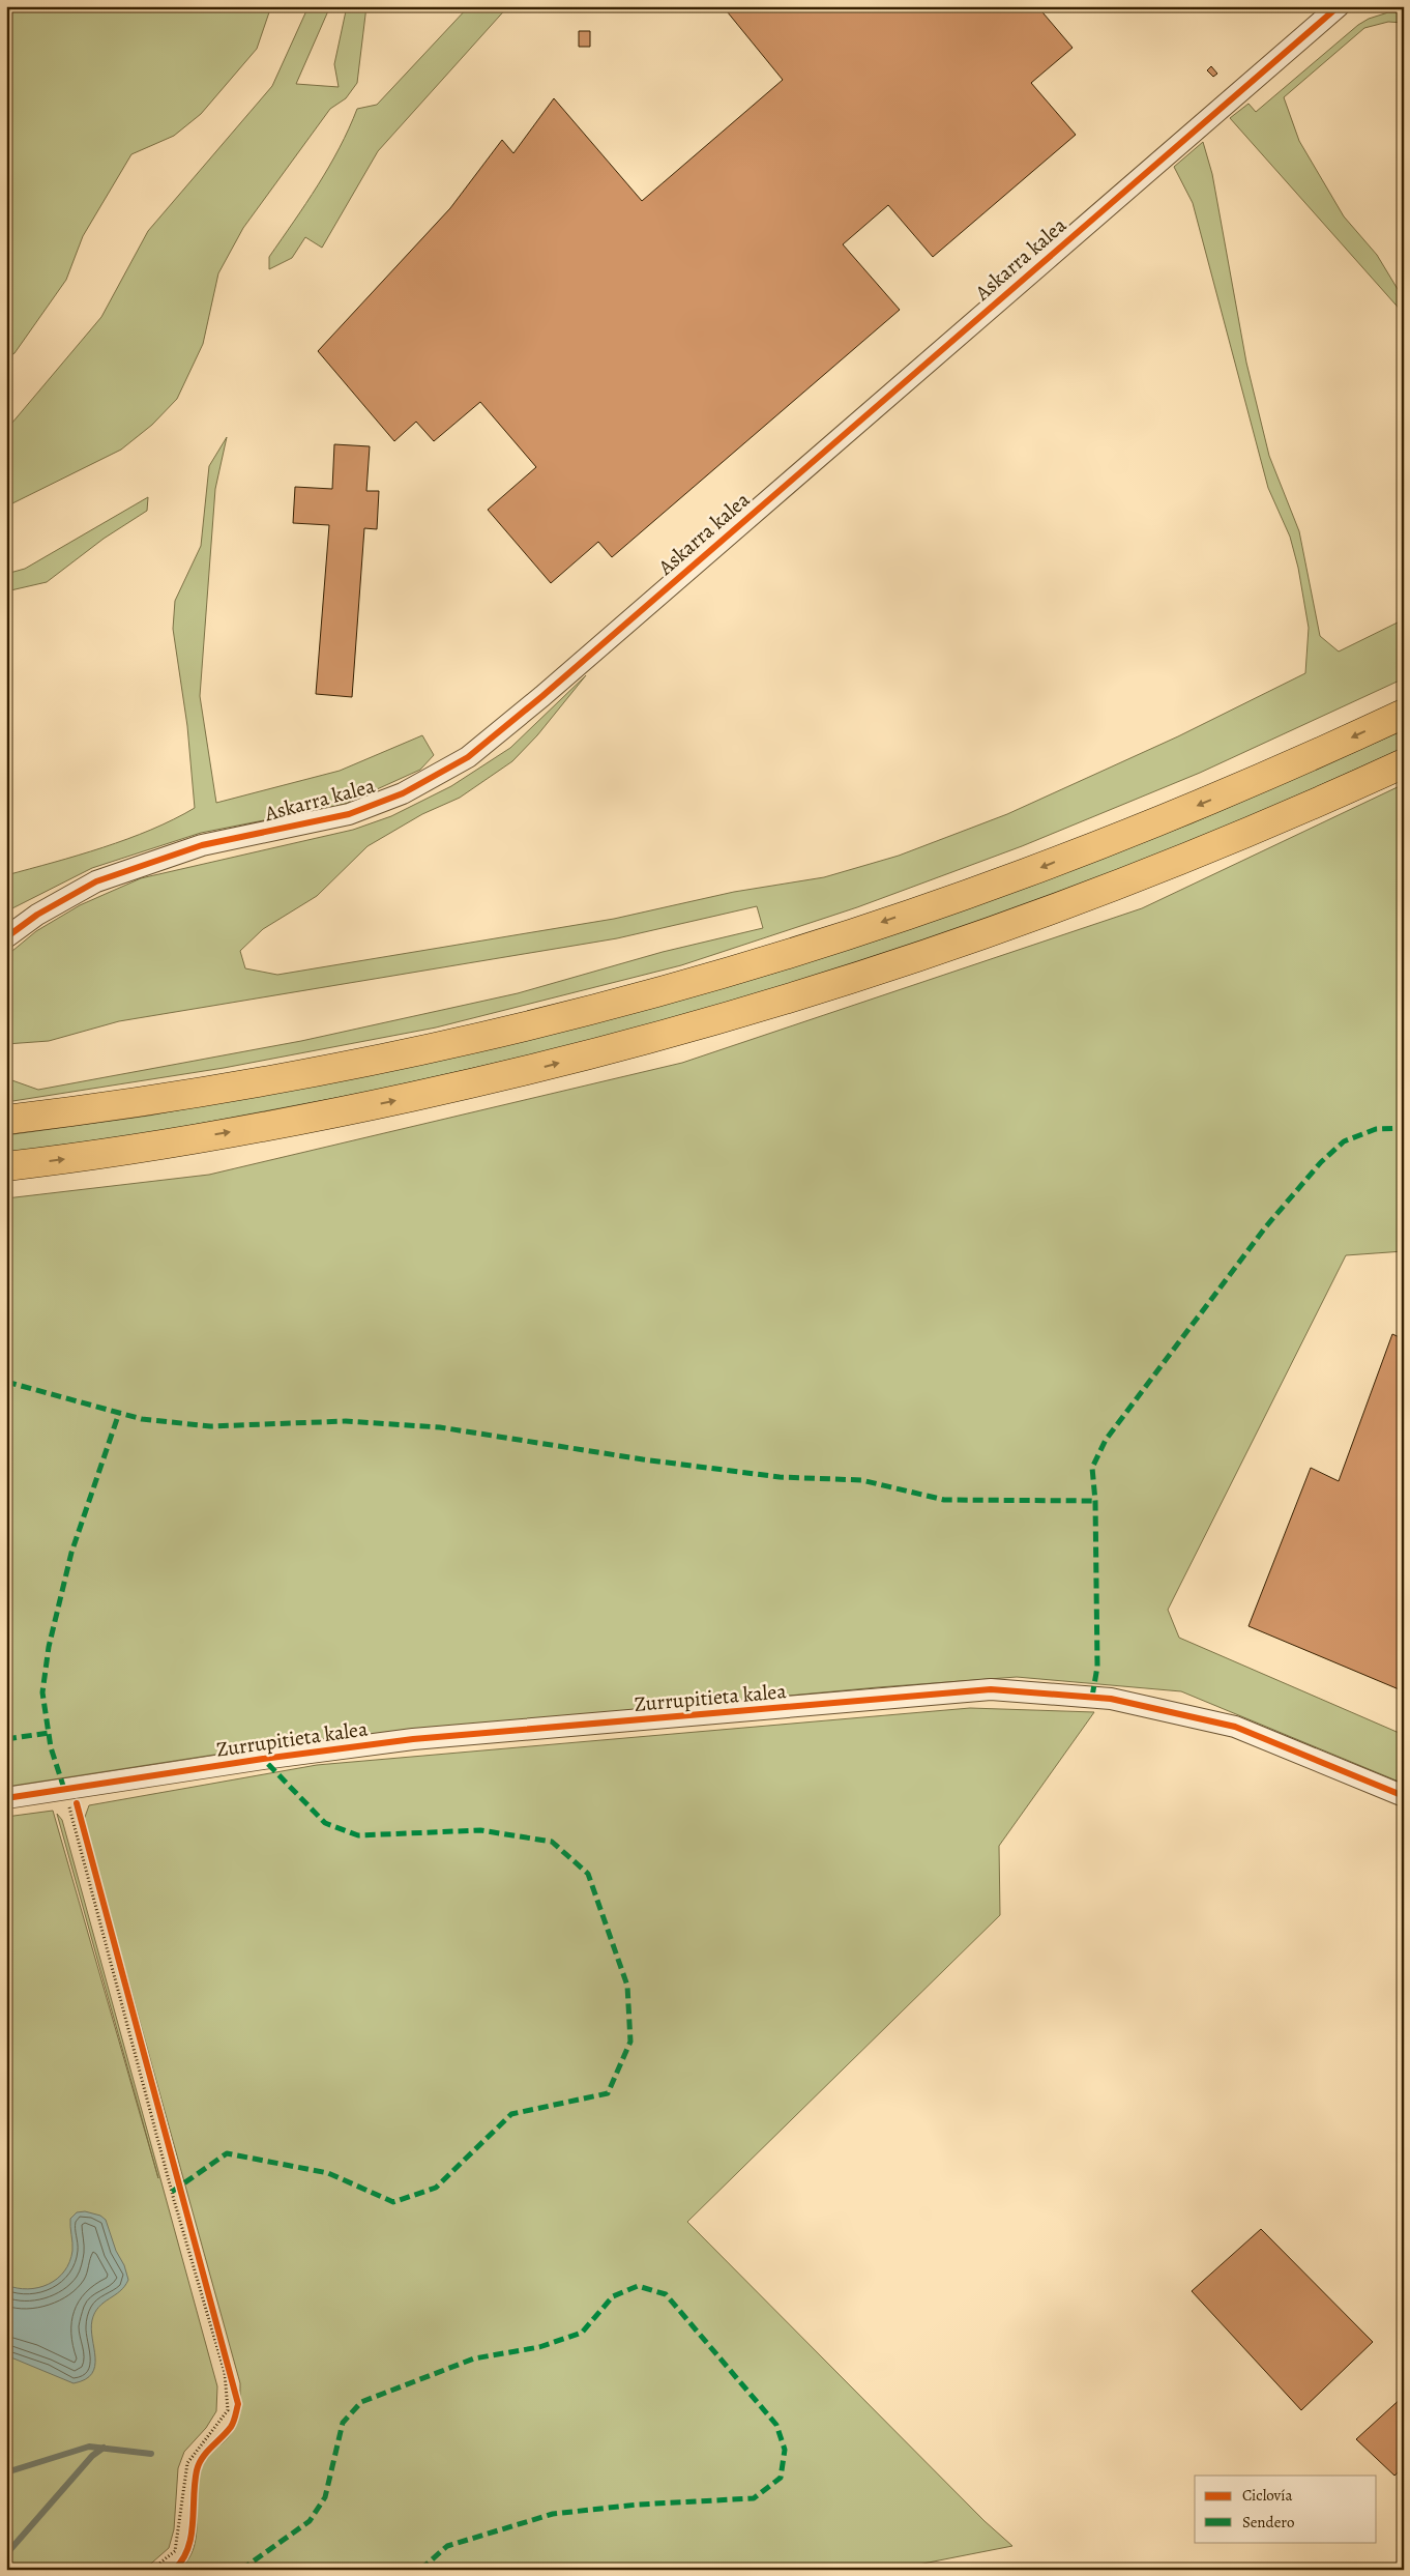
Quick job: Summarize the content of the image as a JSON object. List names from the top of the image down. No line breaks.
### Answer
{"streets":{"street":["Askarra kalea","Zurrupitieta kalea"]},"legend":["Ciclovía","Sendero"]}
